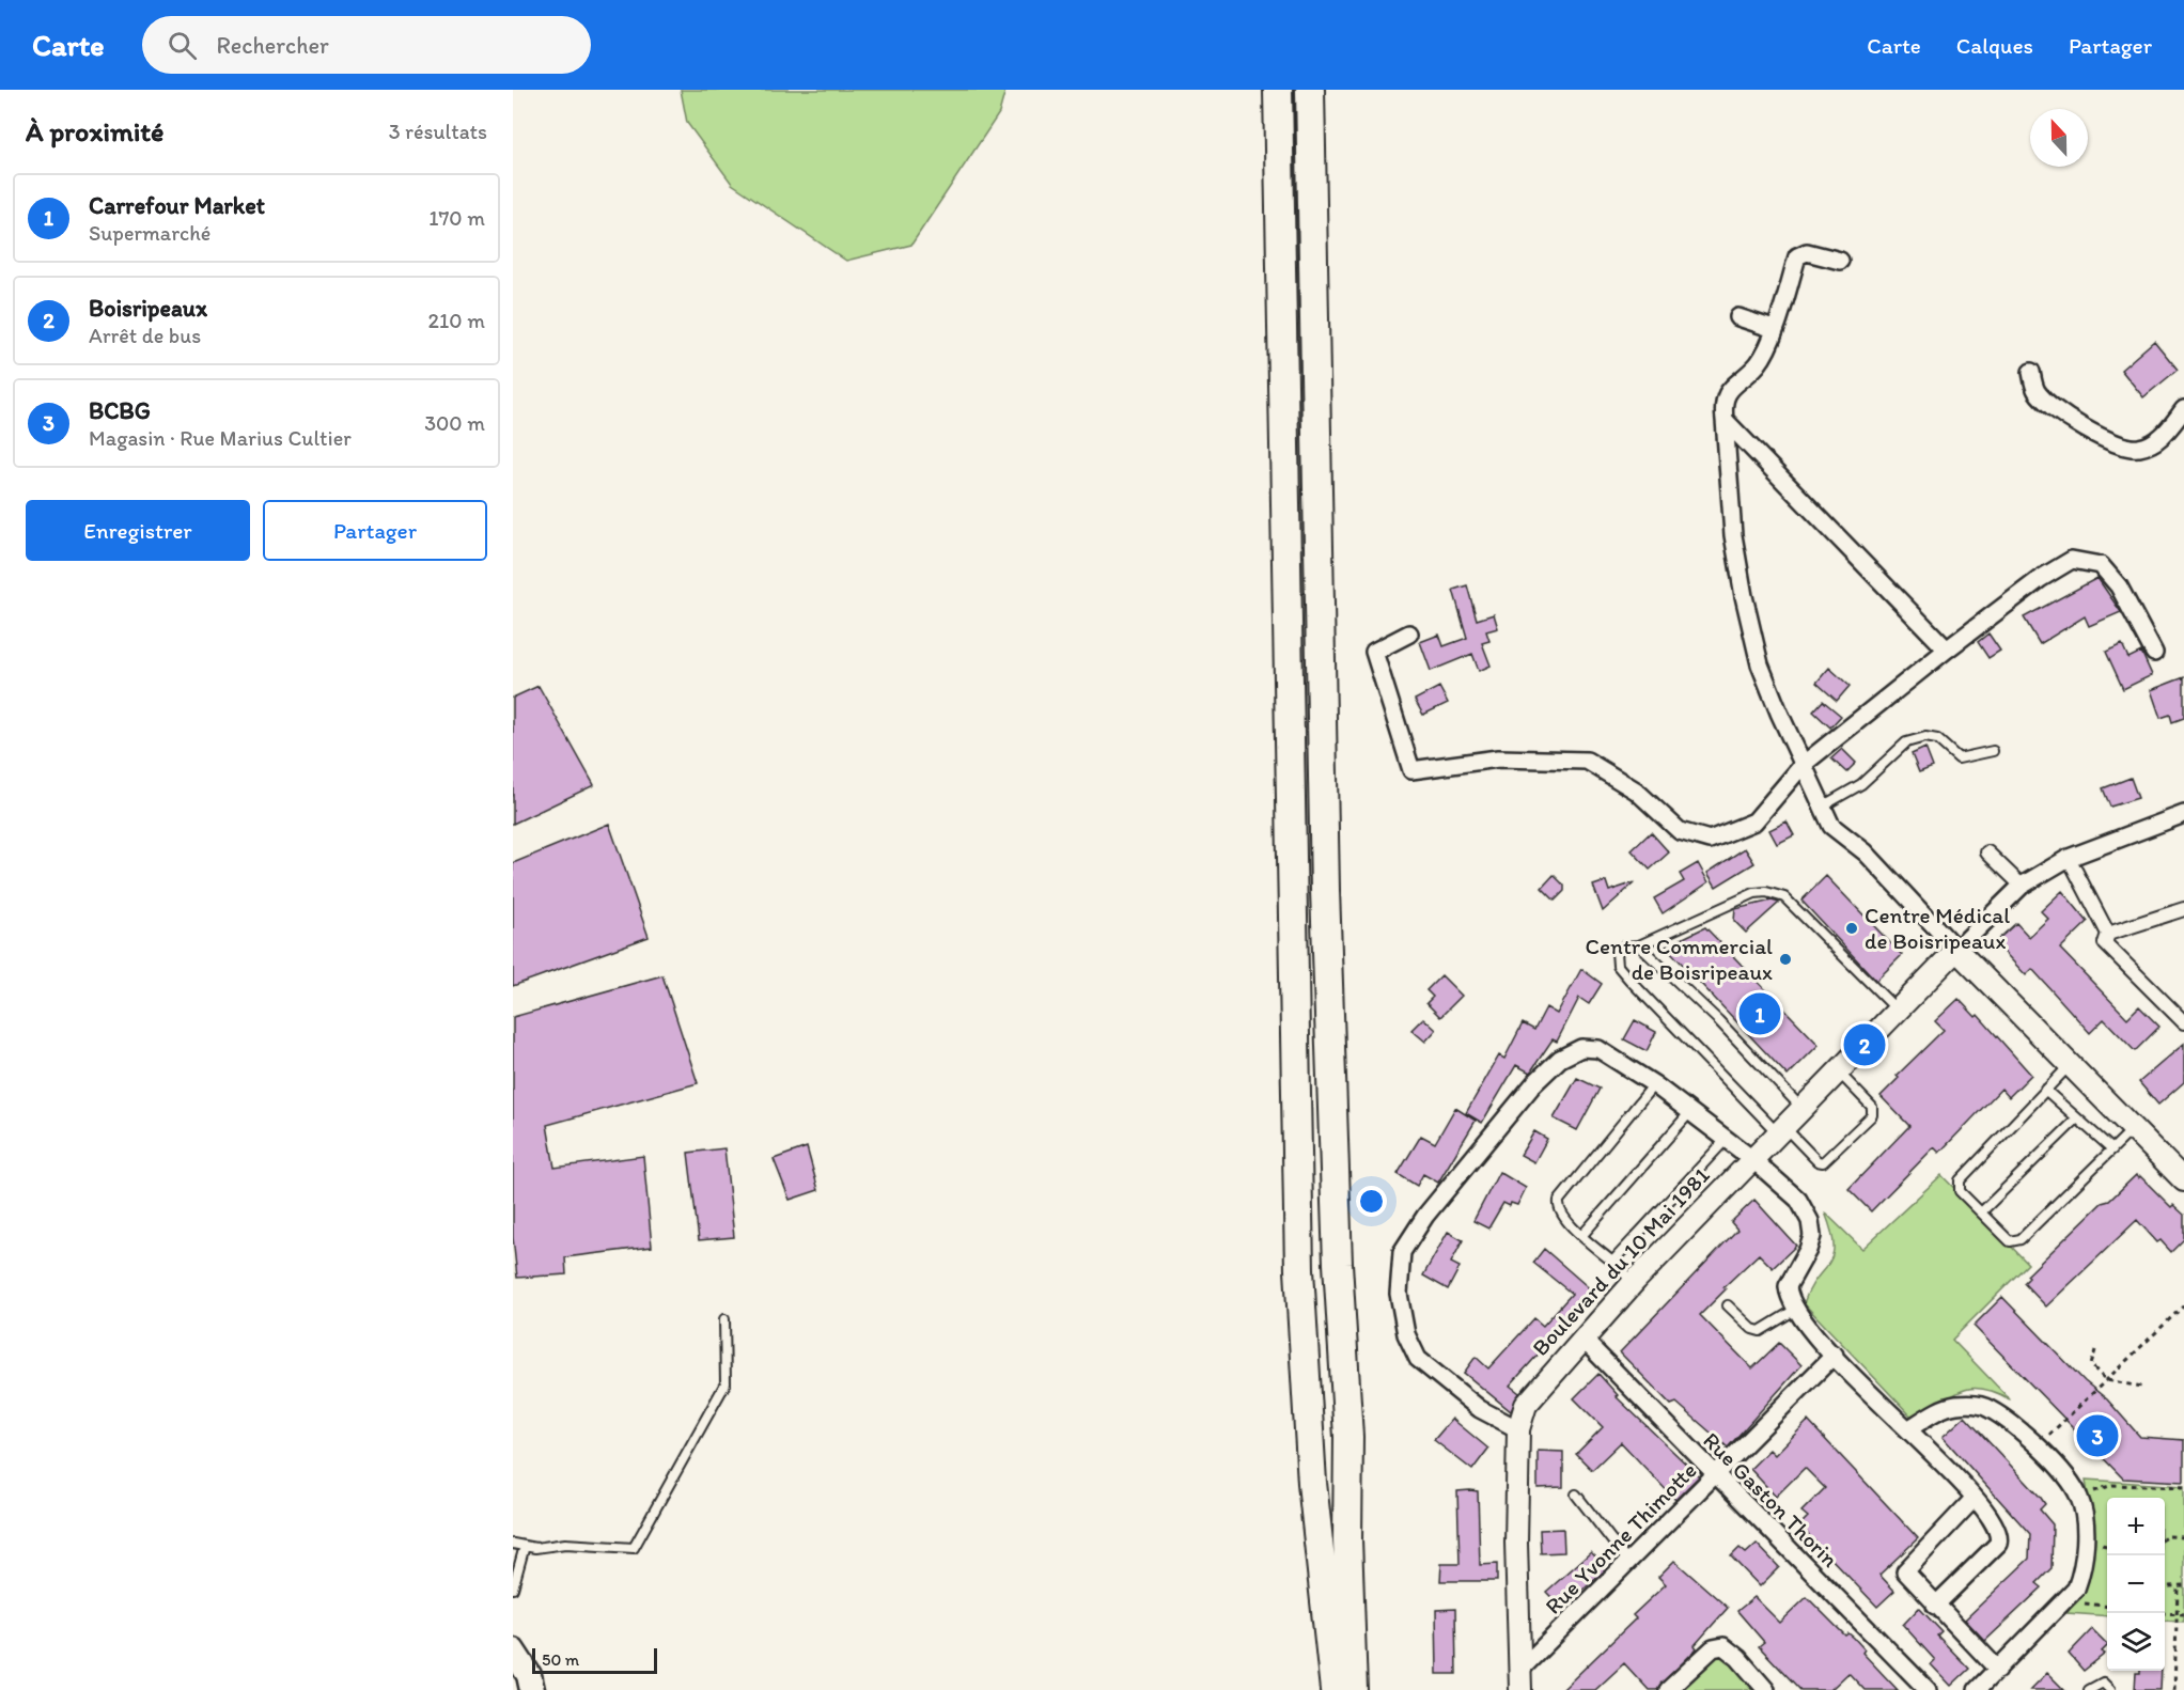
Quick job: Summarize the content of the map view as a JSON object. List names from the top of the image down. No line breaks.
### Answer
{"streets":{"street":["Boulevard du 10 Mai 1981","Rue Gaston Thorin","Rue Yvonne Thimotte"]},"crossings":[["Boulevard du 10 Mai 1981","Rue Gaston Thorin"],["Boulevard du 10 Mai 1981","Rue Yvonne Thimotte"],["Rue Gaston Thorin","Rue Yvonne Thimotte"]],"places":["Centre Médical de Boisripeaux","Centre Commercial de Boisripeaux"],"scale_bar":"50 m","north":"top","page":{"header":"Carte","search":"Rechercher","nav":["Carte","Calques","Partager"],"heading":["À proximité","3 résultats"],"list":[{"mark":"1","name":"Carrefour Market","note":"Supermarché","value":"170 m"},{"mark":"2","name":"Boisripeaux","note":"Arrêt de bus","value":"210 m"},{"mark":"3","name":"BCBG","note":"Magasin · Rue Marius Cultier","value":"300 m"}],"buttons":["Enregistrer","Partager"],"pins":["1","2","3"],"map_buttons":["+","−"],"scale":"50 m"}}
